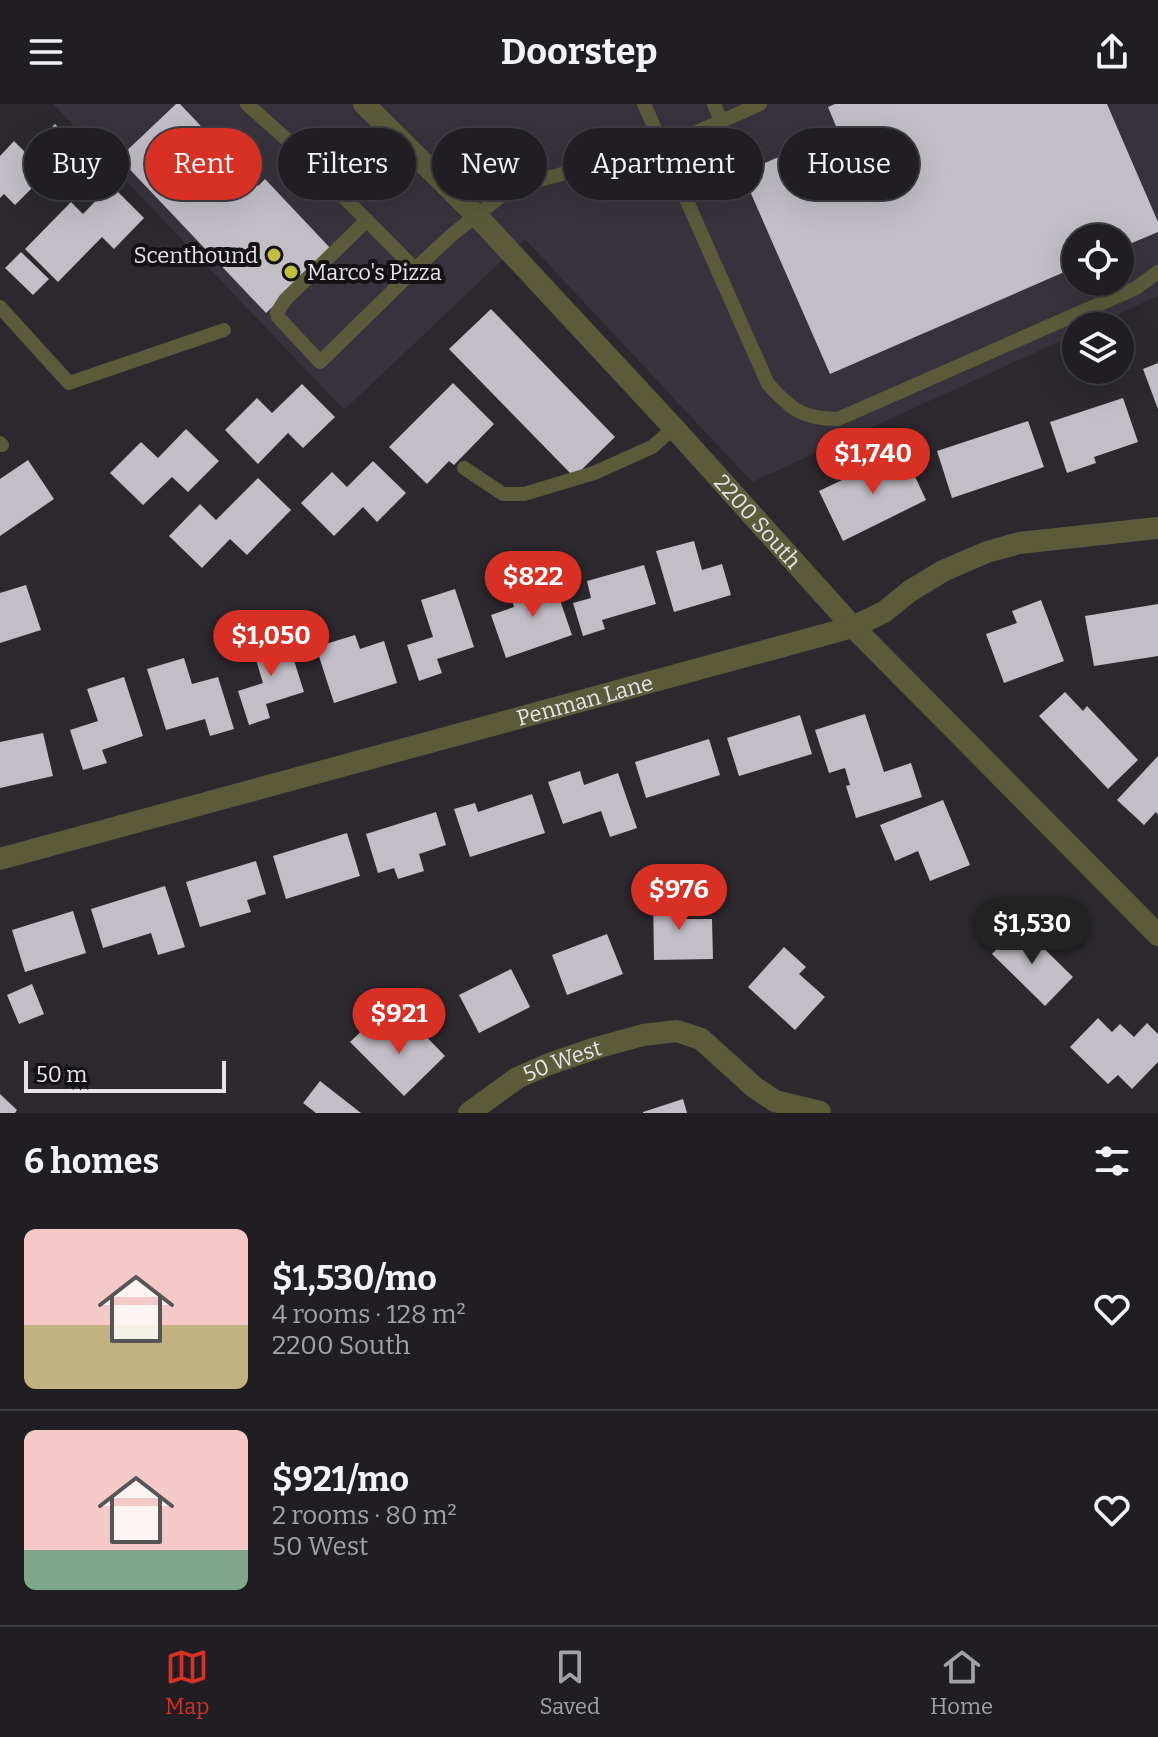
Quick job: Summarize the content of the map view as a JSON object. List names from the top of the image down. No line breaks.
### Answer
{"streets":{"street":["2200 South","Penman Lane","50 West"]},"crossings":[["2200 South","Penman Lane"]],"places":["Scenthound","Marco's Pizza"],"scale_bar":"50 m","page":{"header":"Doorstep","chip":["Buy","Rent","Filters","New","Apartment","House"],"price":["$1,740","$822","$1,050","$976","$1,530","$921"],"scale":"50 m","heading":"6 homes","list":[{"name":"$1,530/mo","note":"4 rooms · 128 m² · 2200 South"},{"name":"$921/mo","note":"2 rooms · 80 m² · 50 West"}],"tabs":["Map","Saved","Home"]}}
